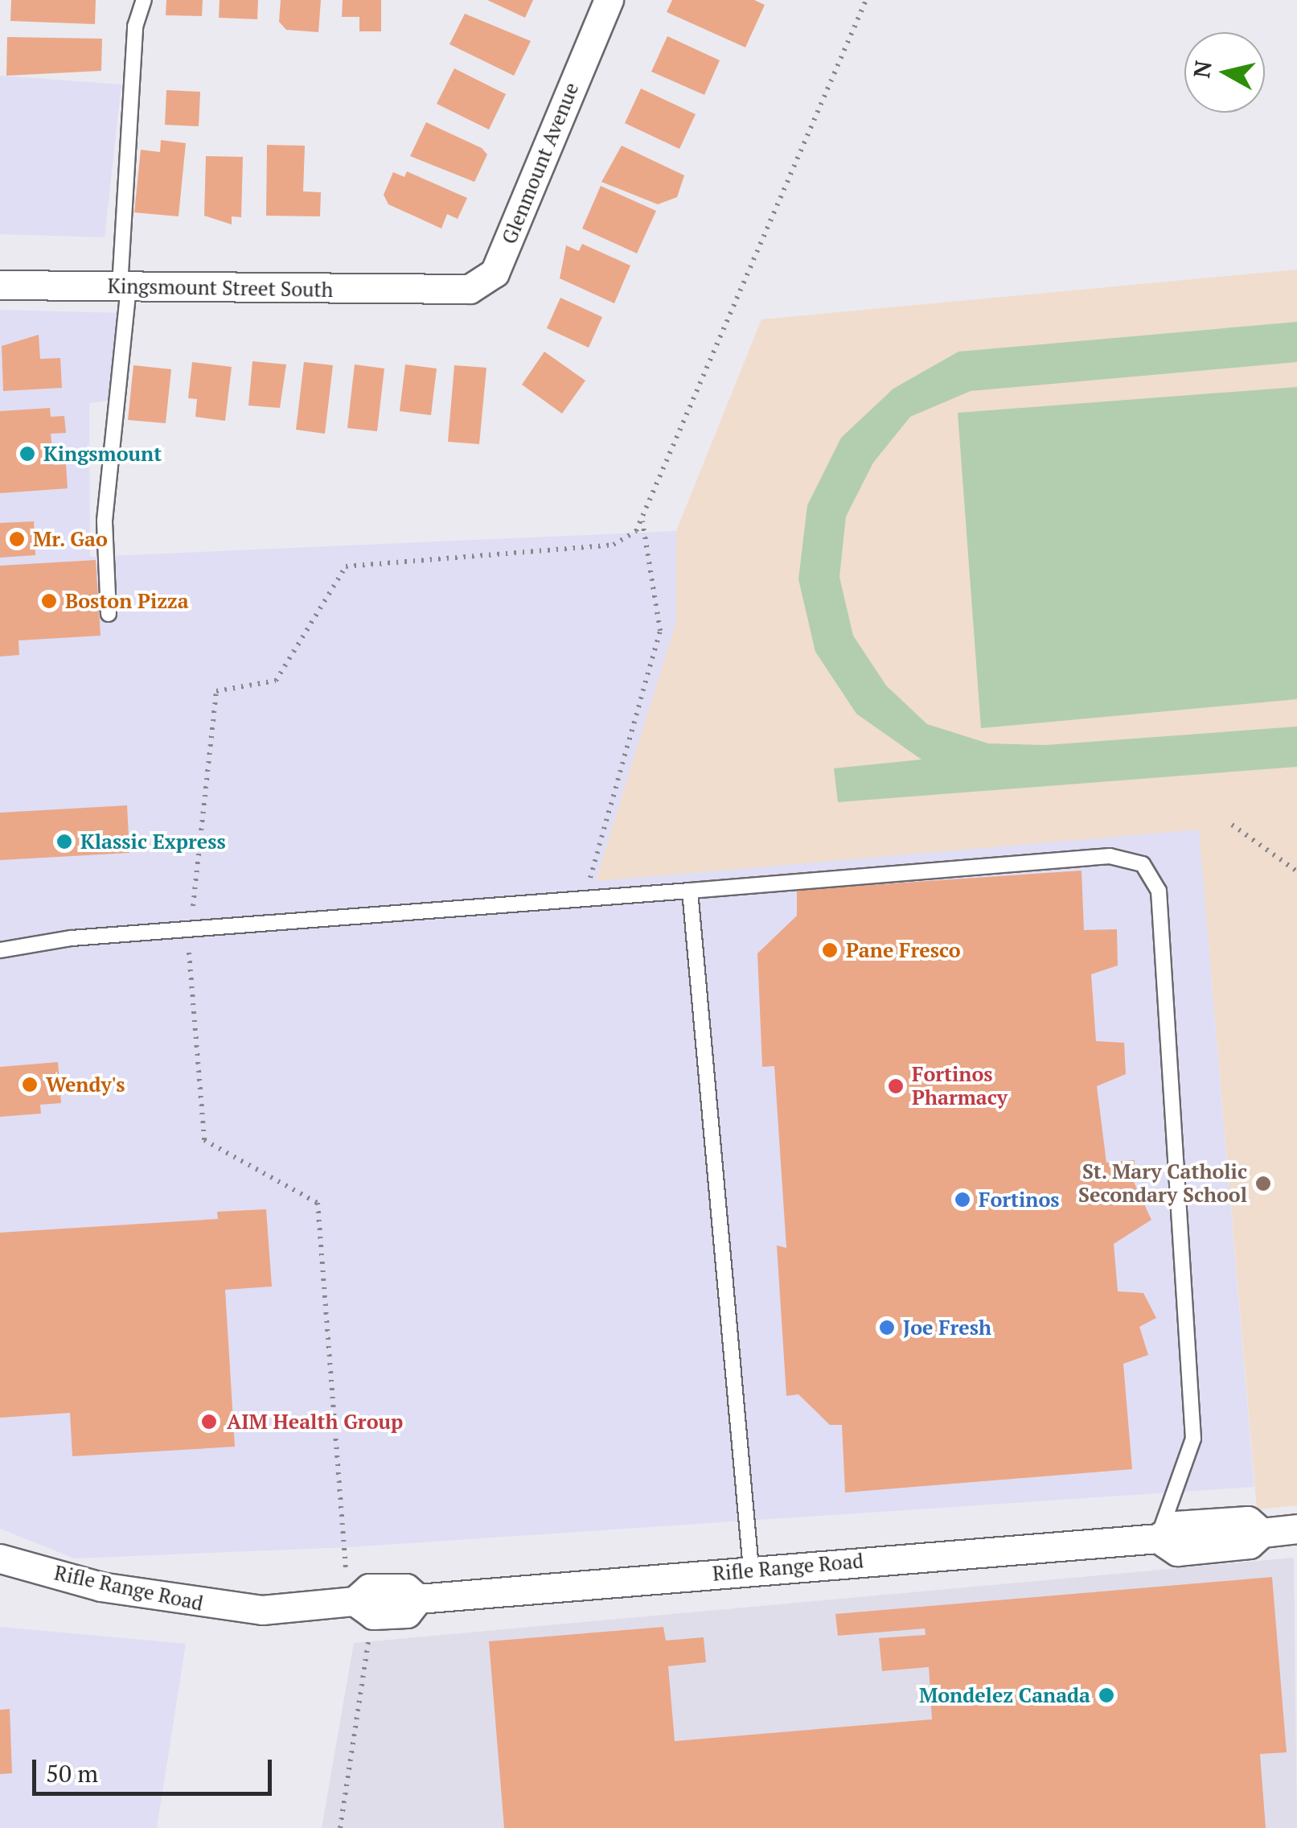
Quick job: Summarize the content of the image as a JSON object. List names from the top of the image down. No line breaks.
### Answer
{"streets":{"street":["Glenmount Avenue","Kingsmount Street South","Rifle Range Road"]},"crossings":[["Glenmount Avenue","Kingsmount Street South"]],"places":["Kingsmount","Mr. Gao","Boston Pizza","Klassic Express","Pane Fresco","Wendy's","Fortinos Pharmacy","St. Mary Catholic Secondary School","Fortinos","Joe Fresh","AIM Health Group","Mondelez Canada"],"scale_bar":"50 m","north":"left"}
